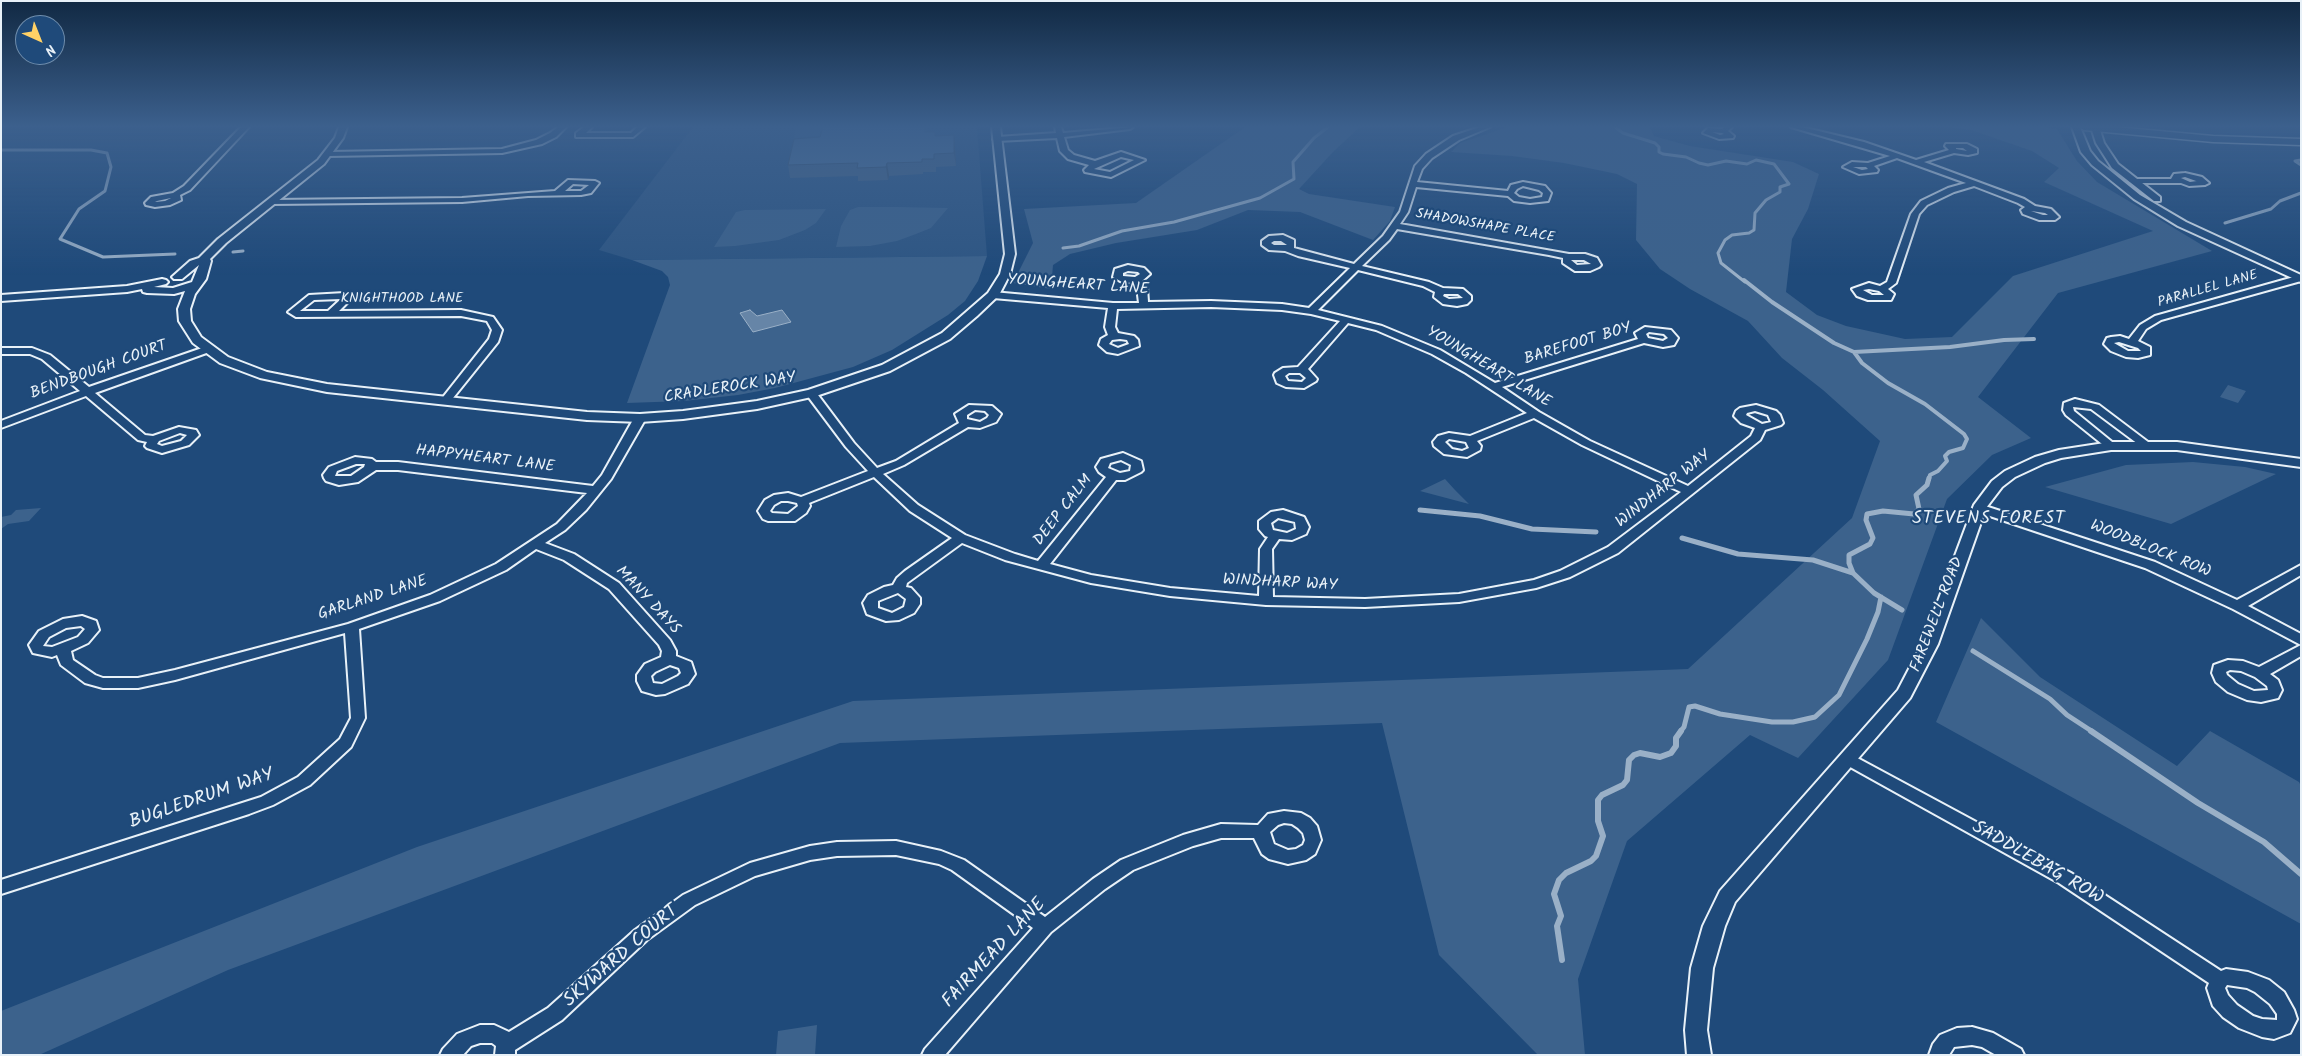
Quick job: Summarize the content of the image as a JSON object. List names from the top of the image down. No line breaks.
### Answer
{"streets":{"street":["SHADOWSHAPE PLACE","YOUNGHEART LANE","PARALLEL LANE","KNIGHTHOOD LANE","BAREFOOT BOY","BENDBOUGH COURT","CRADLEROCK WAY","HAPPYHEART LANE","WINDHARP WAY","DEEP CALM","WOODBLOCK ROW","GARLAND LANE","MANY DAYS","FAREWELL ROAD","BUGLEDRUM WAY","SADDLEBAG ROW","FAIRMEAD LANE","SKYWARD COURT"]},"crossings":[["YOUNGHEART LANE","BAREFOOT BOY"],["YOUNGHEART LANE","CRADLEROCK WAY"],["YOUNGHEART LANE","WINDHARP WAY"],["KNIGHTHOOD LANE","CRADLEROCK WAY"],["BENDBOUGH COURT","CRADLEROCK WAY"],["CRADLEROCK WAY","WINDHARP WAY"],["CRADLEROCK WAY","GARLAND LANE"],["HAPPYHEART LANE","GARLAND LANE"],["WINDHARP WAY","DEEP CALM"],["WOODBLOCK ROW","FAREWELL ROAD"],["GARLAND LANE","MANY DAYS"],["GARLAND LANE","BUGLEDRUM WAY"],["FAREWELL ROAD","SADDLEBAG ROW"],["FAIRMEAD LANE","SKYWARD COURT"]],"districts":["STEVENS FOREST"],"north":"bottom right"}
